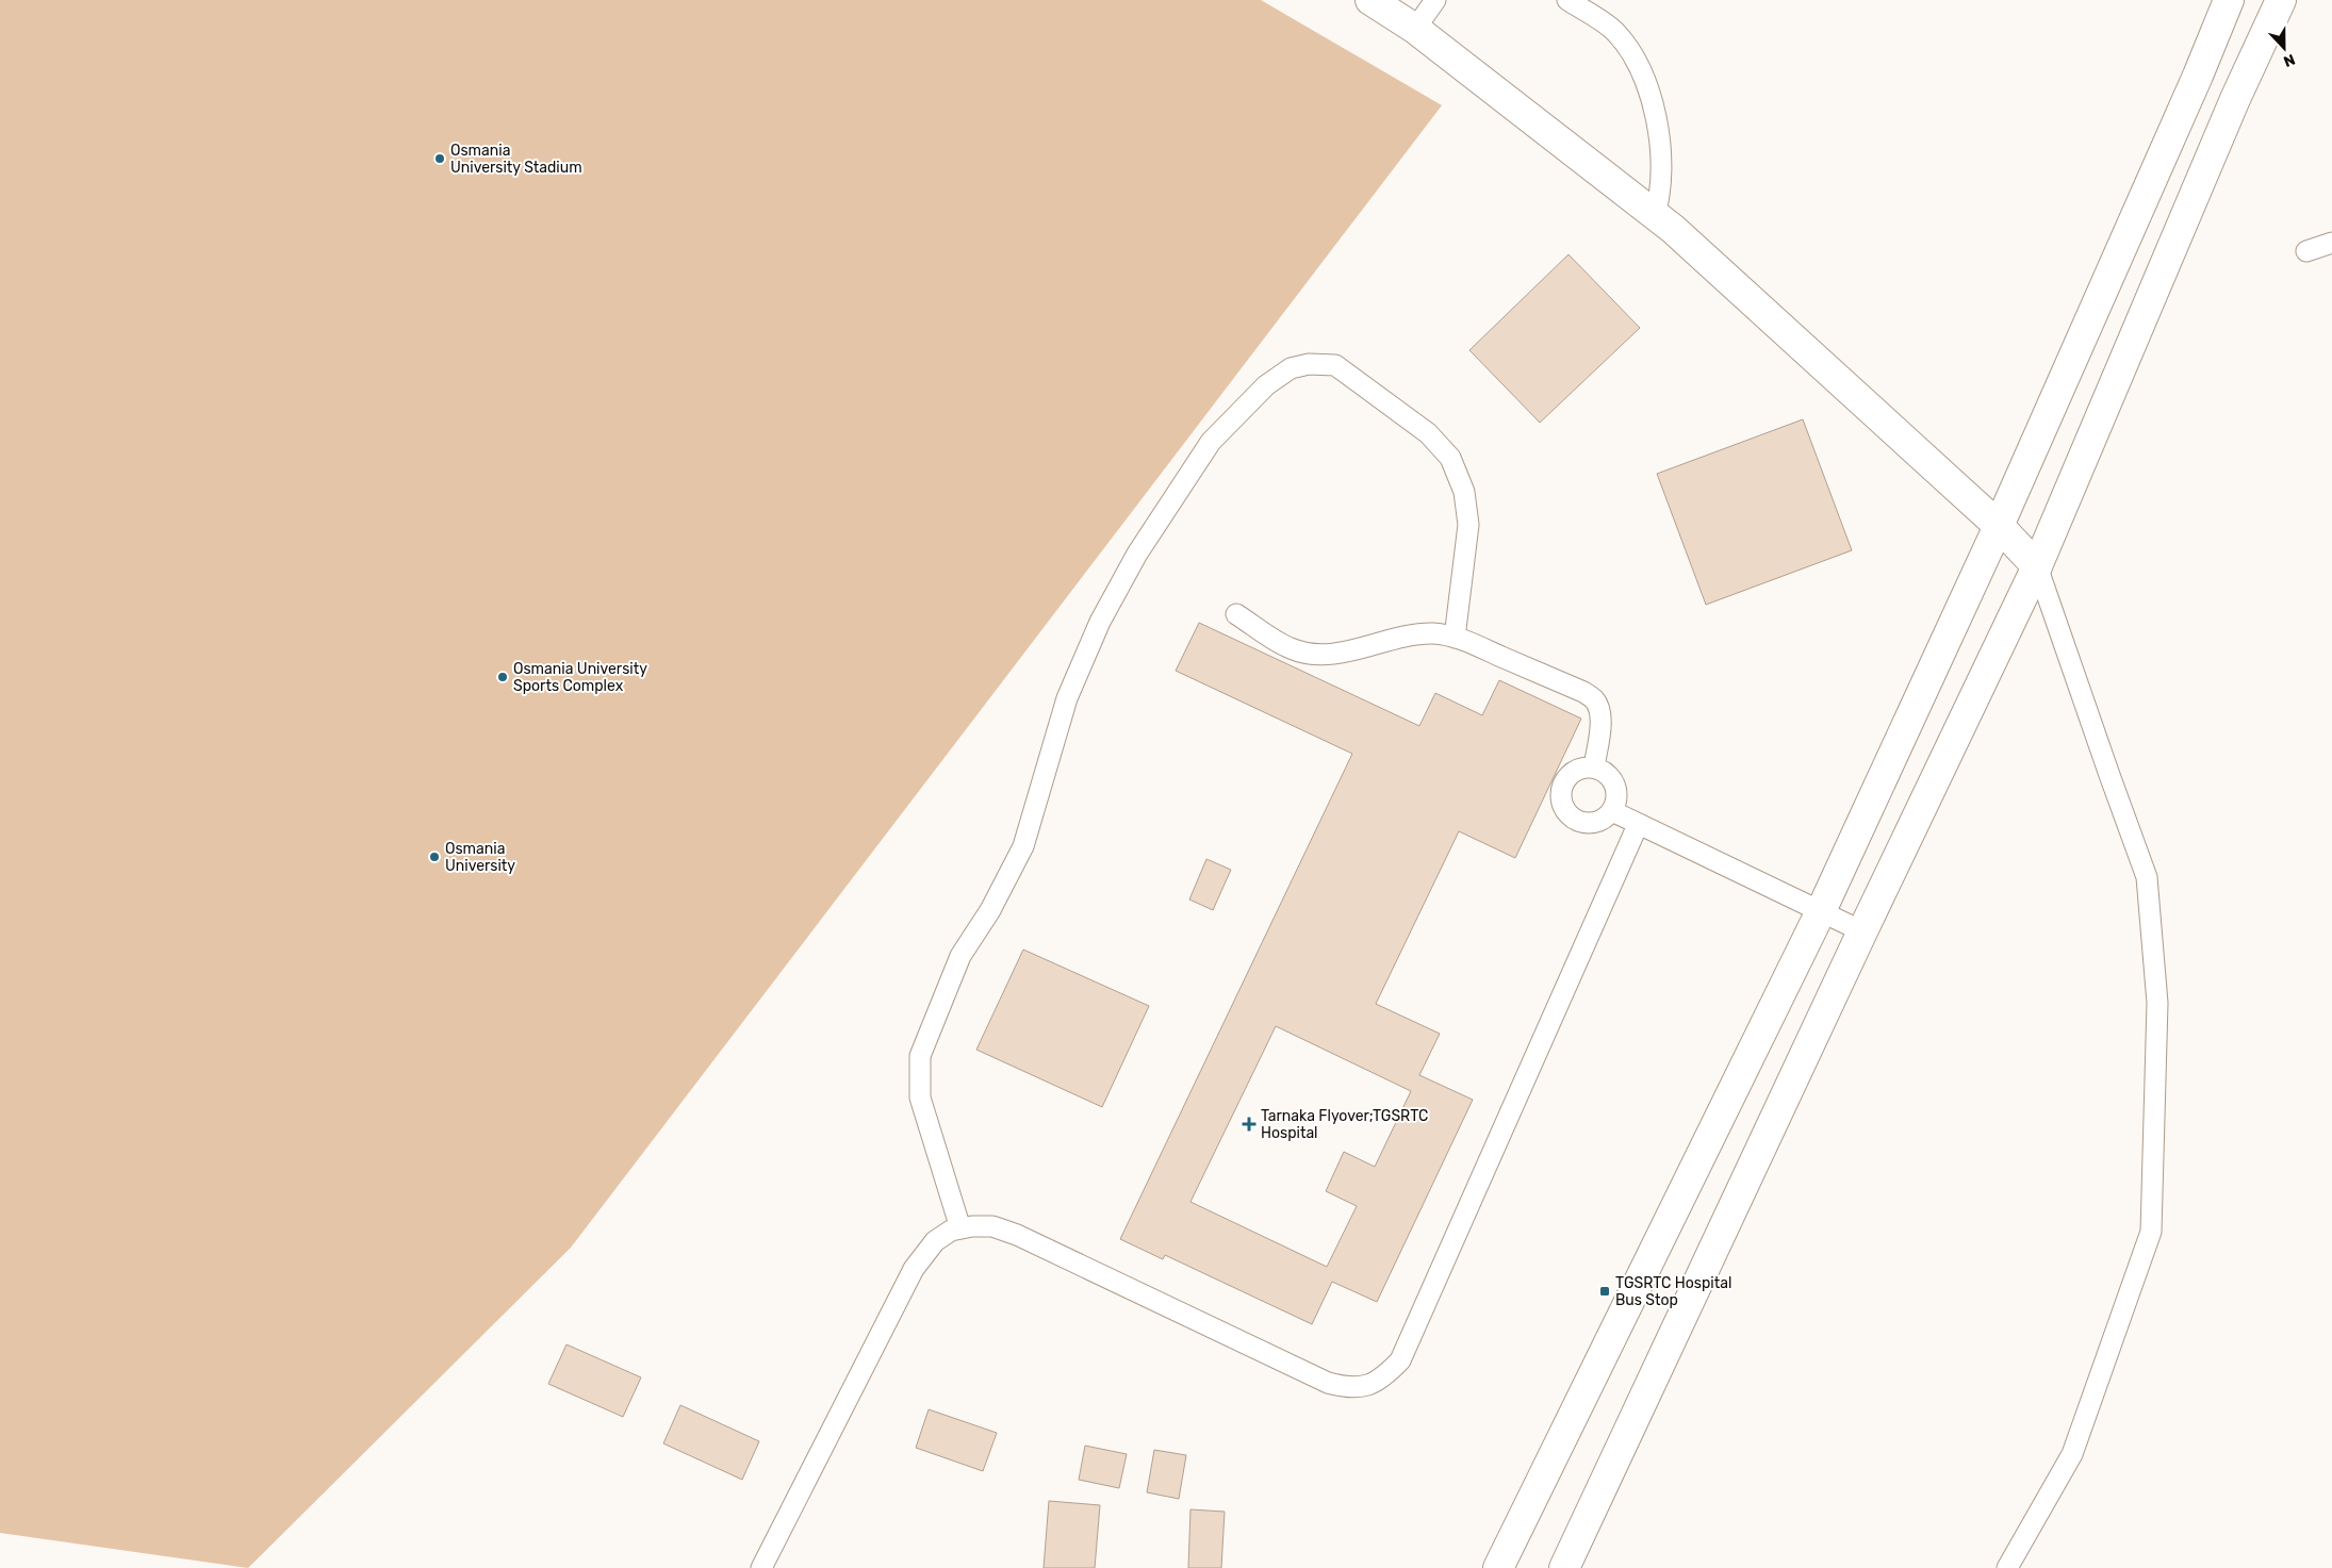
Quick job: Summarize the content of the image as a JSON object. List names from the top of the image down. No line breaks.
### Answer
{"places":{"other":["Osmania University Stadium","Osmania University Sports Complex","Osmania University"],"health":["Tarnaka Flyover;TGSRTC Hospital"],"transit":["TGSRTC Hospital Bus Stop"]},"north":"bottom"}
